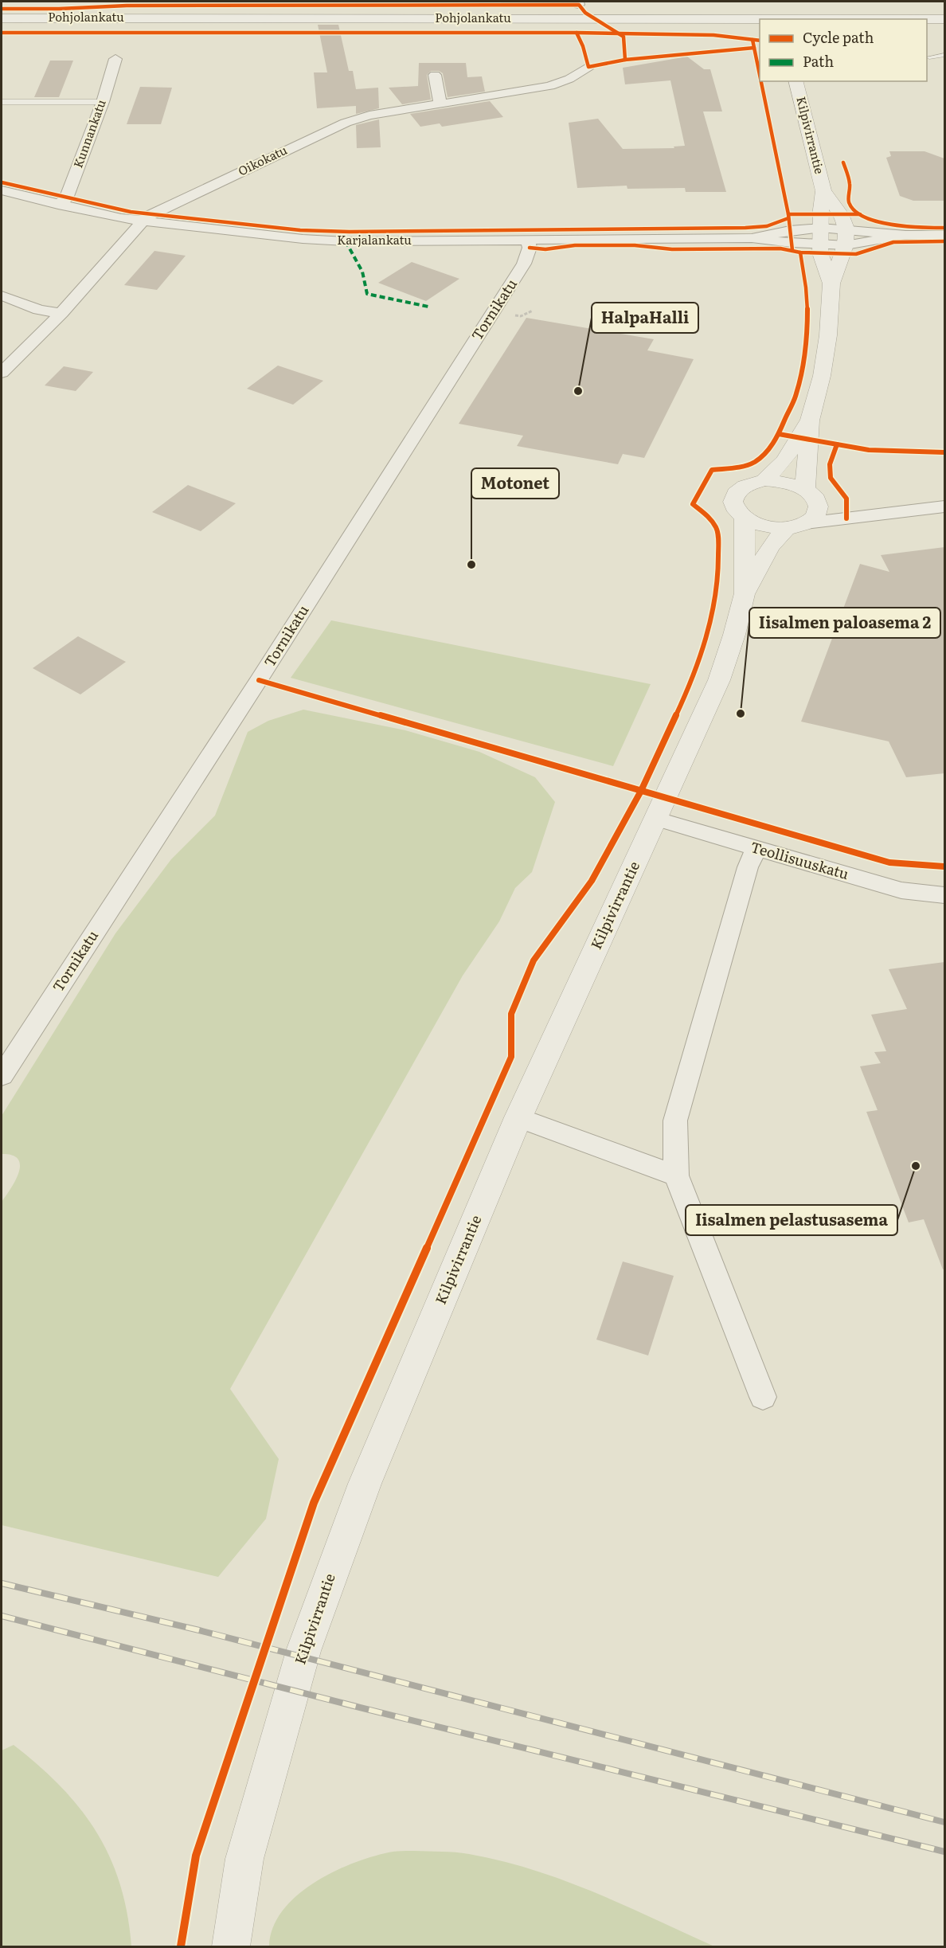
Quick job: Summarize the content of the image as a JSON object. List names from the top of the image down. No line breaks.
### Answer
{"streets":{"street":["Pohjolankatu","Kunnankatu","Kilpivirrantie","Oikokatu","Karjalankatu","Tornikatu","Teollisuuskatu"]},"crossings":[["Kunnankatu","Karjalankatu"],["Kilpivirrantie","Karjalankatu"],["Kilpivirrantie","Teollisuuskatu"],["Oikokatu","Karjalankatu"],["Karjalankatu","Tornikatu"]],"places":["HalpaHalli","Motonet","Iisalmen paloasema 2","Iisalmen pelastusasema"],"legend":["Cycle path","Path"]}
